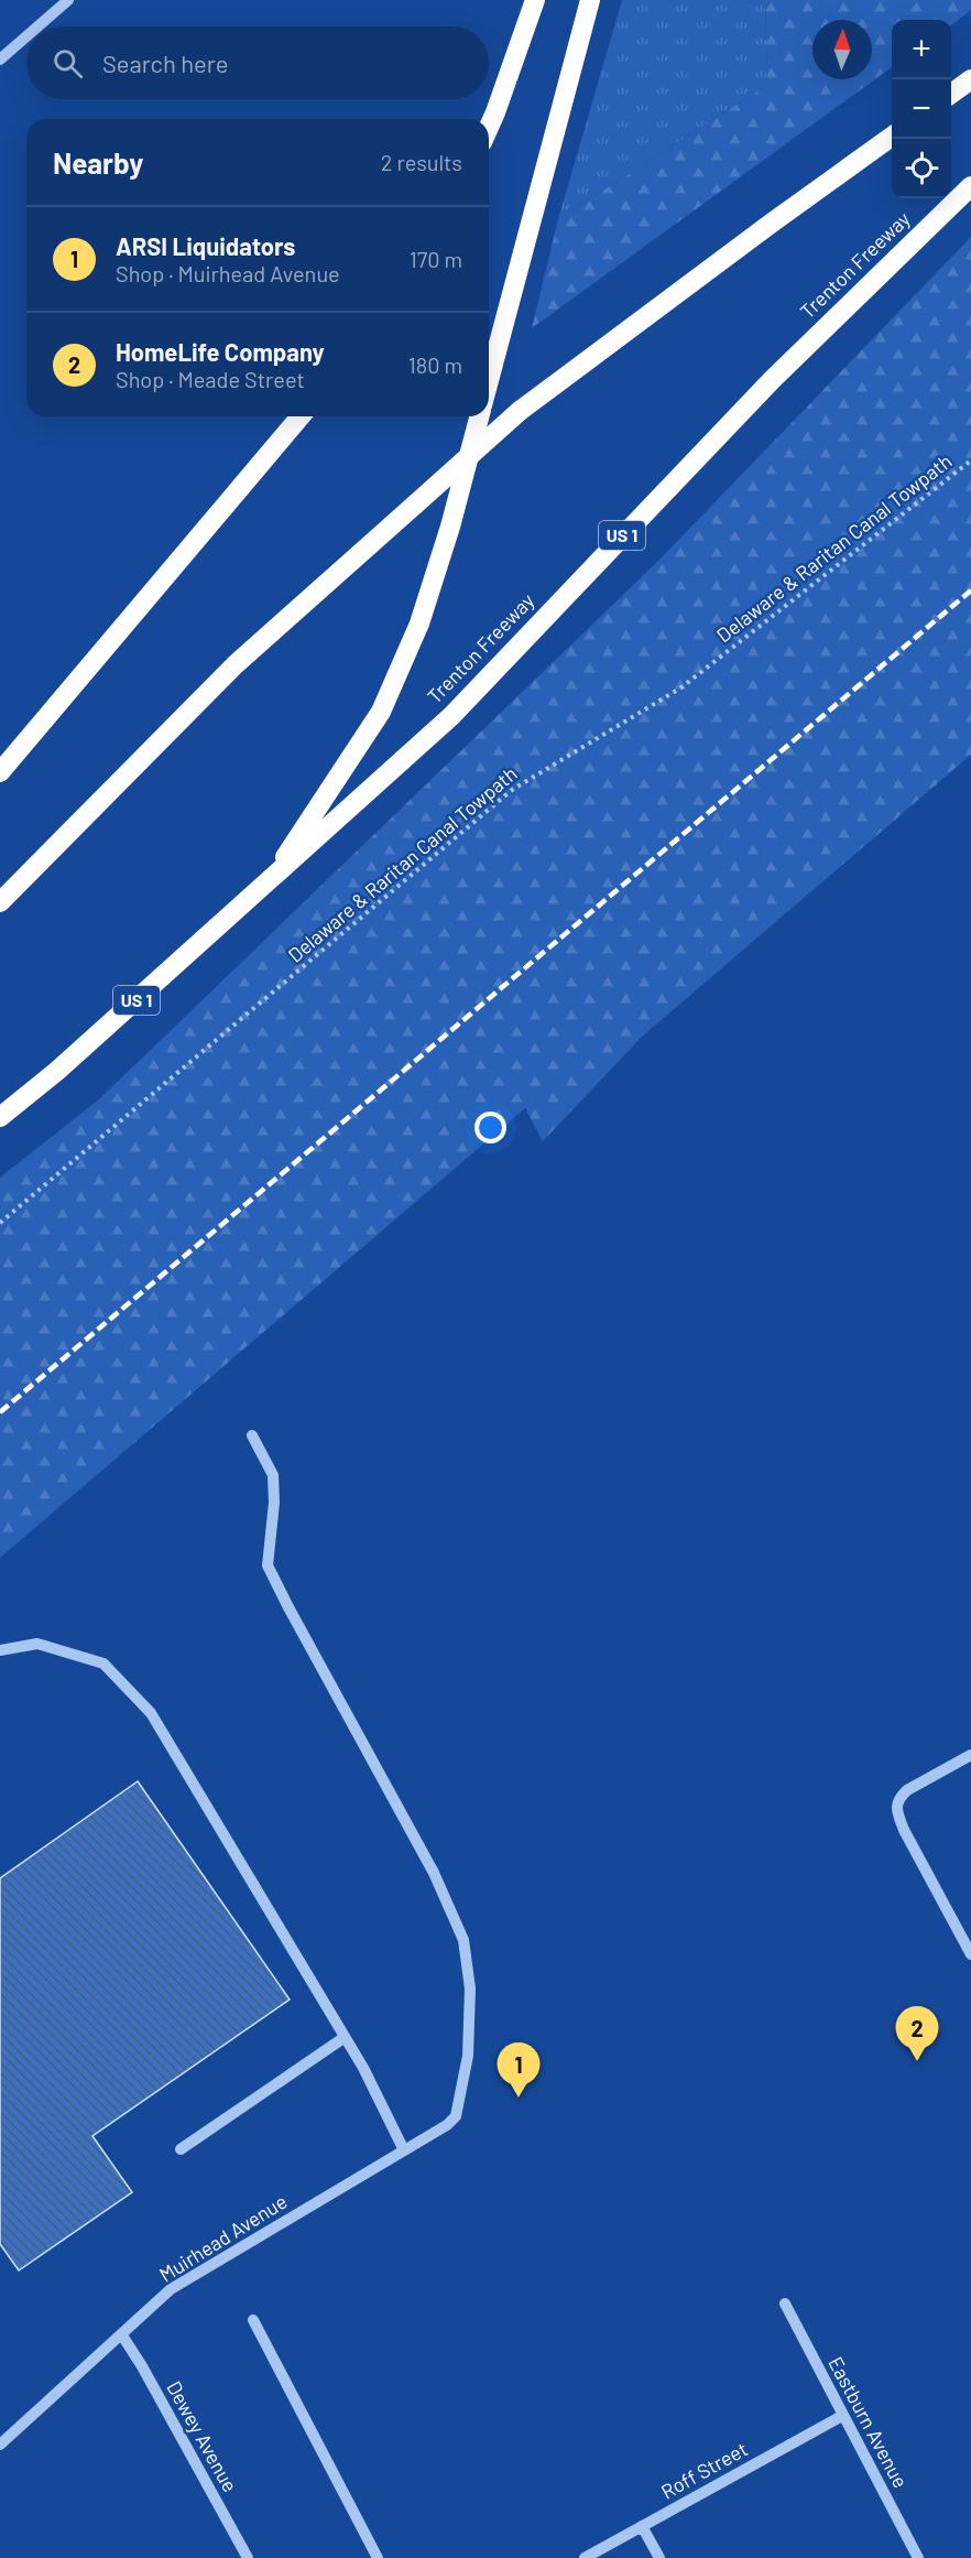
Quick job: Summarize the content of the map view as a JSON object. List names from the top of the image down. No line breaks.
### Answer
{"streets":{"highway":["Trenton Freeway","US 1"],"street":["Muirhead Avenue","Eastburn Avenue","Dewey Avenue","Roff Street"],"path":["Delaware & Raritan Canal Towpath"]},"crossings":[["Muirhead Avenue","Dewey Avenue"],["Eastburn Avenue","Roff Street"]],"north":"top","page":{"map_buttons":["+","−"],"search":"Search here","heading":["Nearby","2 results"],"list":[{"mark":"1","name":"ARSI Liquidators","note":"Shop · Muirhead Avenue","value":"170 m"},{"mark":"2","name":"HomeLife Company","note":"Shop · Meade Street","value":"180 m"}],"pins":["2","1"]}}
